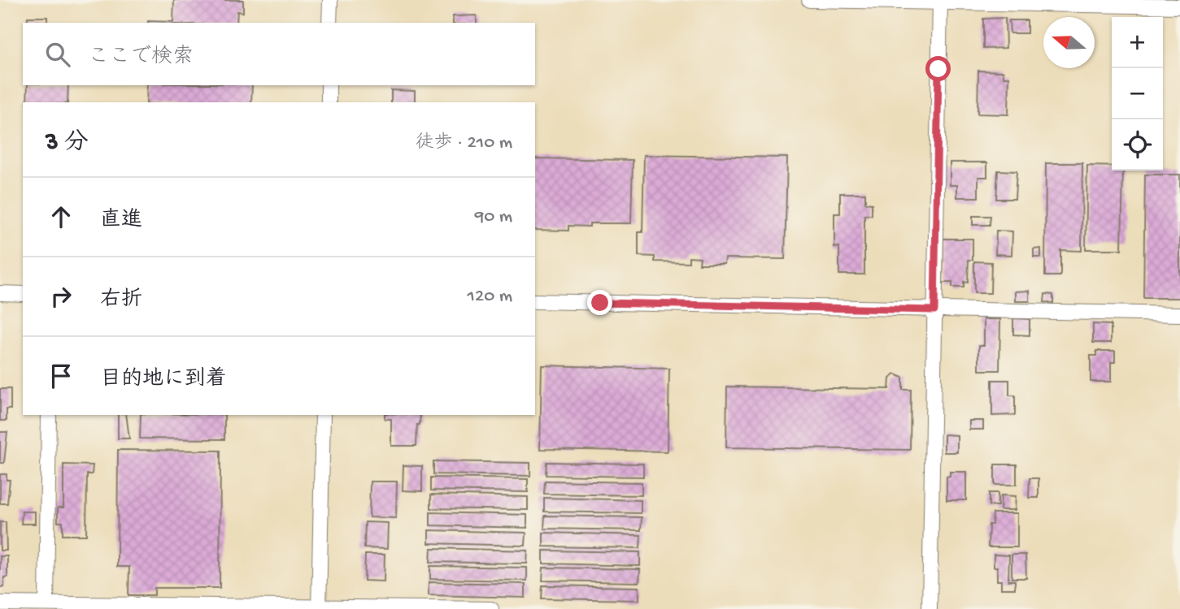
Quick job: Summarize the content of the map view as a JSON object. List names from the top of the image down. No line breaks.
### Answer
{"north":"left","page":{"map_buttons":["+","−"],"search":"ここで検索","heading":["3 分","徒歩 · 210 m"],"list":[["直進","90 m"],["右折","120 m"],"目的地に到着"]}}
